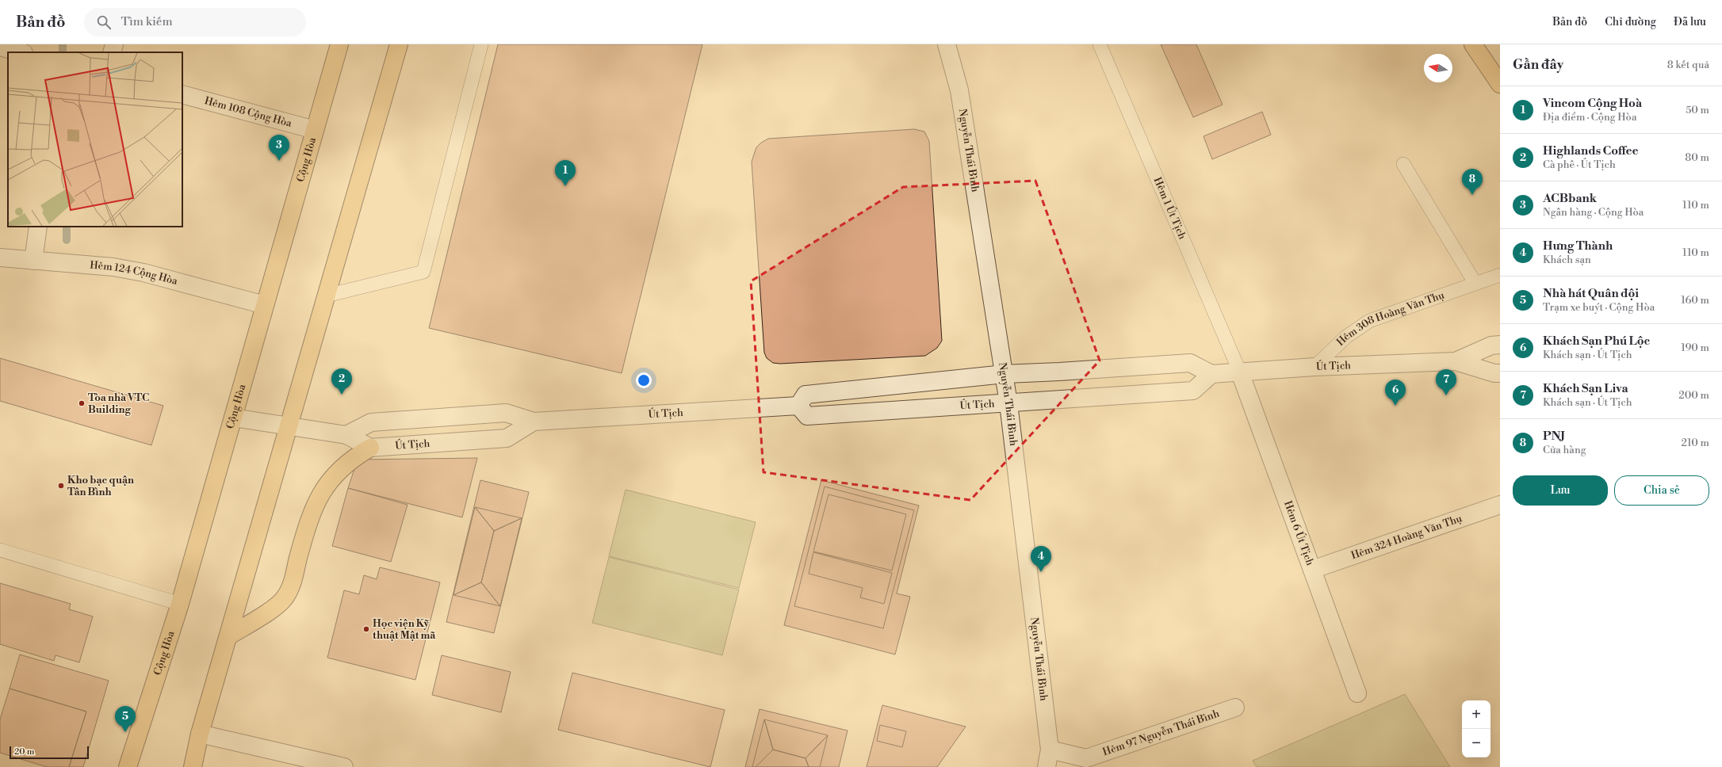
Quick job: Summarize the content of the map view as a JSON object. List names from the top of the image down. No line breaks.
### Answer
{"streets":{"main road":["Cộng Hòa"],"street":["Hẻm 108 Cộng Hòa","Nguyễn Thái Bình","Hẻm 124 Cộng Hòa","Út Tịch","Hẻm 6 Út Tịch","Hẻm 324 Hoàng Văn Thụ","Hẻm 97 Nguyễn Thái Bình"],"lane":["Hẻm 1 Út Tịch","Hẻm 308 Hoàng Văn Thụ"]},"crossings":[["Hẻm 108 Cộng Hòa","Cộng Hòa"],["Nguyễn Thái Bình","Út Tịch"],["Nguyễn Thái Bình","Hẻm 97 Nguyễn Thái Bình"],["Cộng Hòa","Hẻm 124 Cộng Hòa"],["Hẻm 1 Út Tịch","Út Tịch"],["Hẻm 1 Út Tịch","Hẻm 6 Út Tịch"],["Hẻm 308 Hoàng Văn Thụ","Út Tịch"],["Út Tịch","Hẻm 6 Út Tịch"],["Hẻm 6 Út Tịch","Hẻm 324 Hoàng Văn Thụ"]],"places":["Tòa nhà VTC Building","Kho bạc quận Tân Bình","Học viện Kỹ thuật Mật mã"],"scale_bar":"20 m","north":"left","page":{"header":"Bản đồ","search":"Tìm kiếm","nav":["Bản đồ","Chỉ đường","Đã lưu"],"heading":["Gần đây","8 kết quả"],"list":[{"mark":"1","name":"Vincom Cộng Hoà","note":"Địa điểm · Cộng Hòa","value":"50 m"},{"mark":"2","name":"Highlands Coffee","note":"Cà phê · Út Tịch","value":"80 m"},{"mark":"3","name":"ACBbank","note":"Ngân hàng · Cộng Hòa","value":"110 m"},{"mark":"4","name":"Hưng Thành","note":"Khách sạn","value":"110 m"},{"mark":"5","name":"Nhà hát Quân đội","note":"Trạm xe buýt · Cộng Hòa","value":"160 m"},{"mark":"6","name":"Khách Sạn Phú Lộc","note":"Khách sạn · Út Tịch","value":"190 m"},{"mark":"7","name":"Khách Sạn Liva","note":"Khách sạn · Út Tịch","value":"200 m"},{"mark":"8","name":"PNJ","note":"Cửa hàng","value":"210 m"}],"pins":["3","1","8","2","7","6","4","5"],"buttons":["Lưu","Chia sẻ"],"map_buttons":["+","−"],"scale":"20 m"}}
